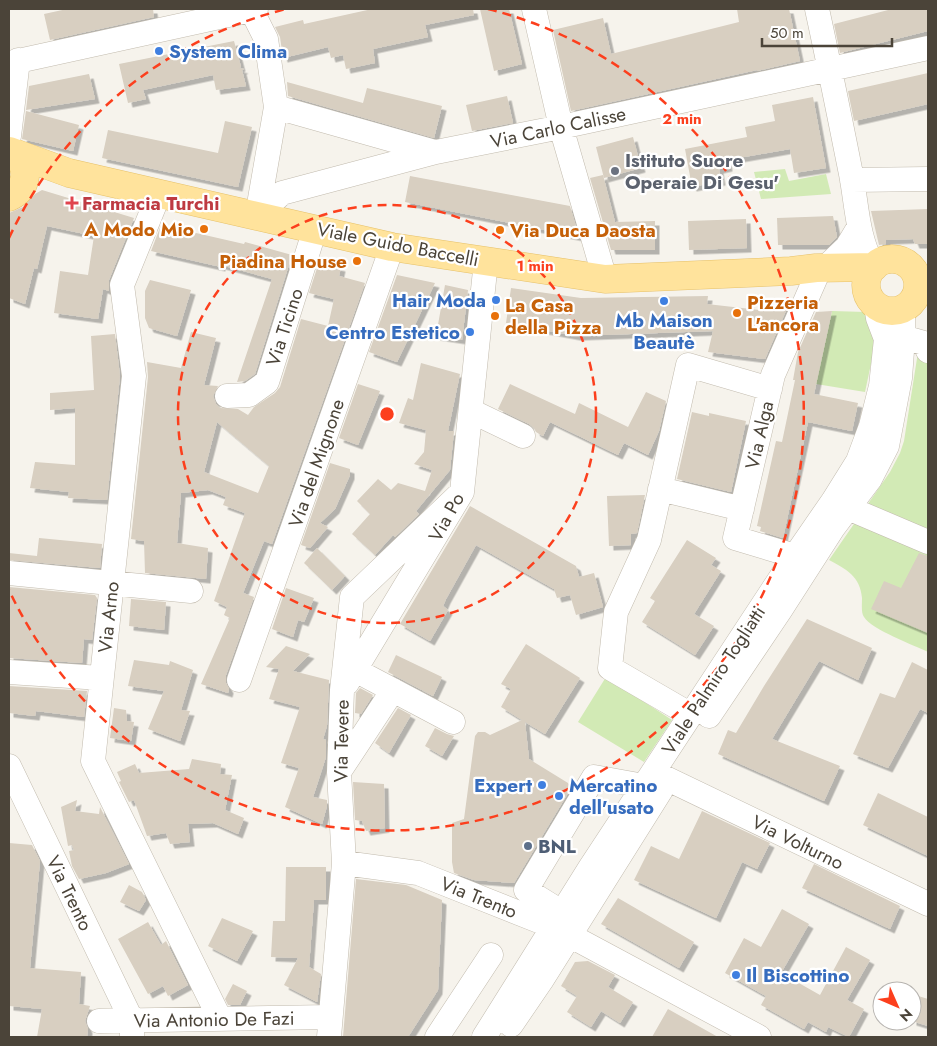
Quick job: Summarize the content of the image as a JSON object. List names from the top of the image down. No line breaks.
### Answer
{"streets":{"main road":["Viale Guido Baccelli"],"street":["Via Carlo Calisse","Via Ticino","Via Alga","Via del Mignone","Via Po","Via Arno","Viale Palmiro Togliatti","Via Tevere","Via Volturno","Via Trento","Via Antonio De Fazi"]},"crossings":[["Via Carlo Calisse","Viale Guido Baccelli"],["Viale Guido Baccelli","Via Ticino"],["Viale Guido Baccelli","Via Alga"],["Viale Guido Baccelli","Via del Mignone"],["Viale Guido Baccelli","Via Po"],["Viale Guido Baccelli","Via Arno"],["Viale Guido Baccelli","Viale Palmiro Togliatti"],["Via Alga","Viale Palmiro Togliatti"],["Via Po","Via Tevere"],["Via Arno","Via Antonio De Fazi"],["Viale Palmiro Togliatti","Via Volturno"],["Viale Palmiro Togliatti","Via Trento"],["Via Tevere","Via Trento"],["Via Tevere","Via Antonio De Fazi"],["Via Volturno","Via Trento"],["Via Trento","Via Antonio De Fazi"]],"places":{"other":["System Clima","Istituto Suore Operaie Di Gesu'","A Modo Mio","Via Duca Daosta","Piadina House","Hair Moda","Mb Maison Beautè","Pizzeria L'ancora","La Casa della Pizza","Centro Estetico","Expert","Mercatino dell'usato","BNL","Il Biscottino"],"health":["Farmacia Turchi"]},"scale_bar":"50 m","north":"bottom right","rings":["2 min","1 min"]}
